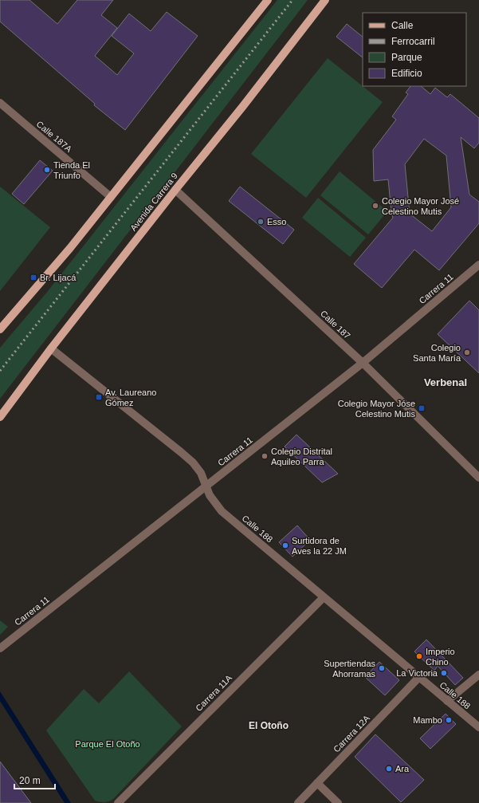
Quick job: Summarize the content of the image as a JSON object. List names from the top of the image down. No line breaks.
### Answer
{"streets":{"main road":["Avenida Carrera 9"],"street":["Calle 187A","Carrera 11","Calle 187","Calle 188","Carrera 11A","Carrera 12A"]},"crossings":[["Avenida Carrera 9","Calle 187"],["Avenida Carrera 9","Calle 188"],["Carrera 11","Calle 187"],["Carrera 11","Calle 188"],["Calle 188","Carrera 11A"],["Calle 188","Carrera 12A"]],"districts":["Verbenal","El Otoño"],"parks":["Parque El Otoño"],"places":{"other":["Tienda El Triunfo","Colegio Mayor José Celestino Mutis","Esso","Colegio Santa María","Colegio Distrital Aquileo Parra","Surtidora de Aves la 22 JM","Imperio Chino","Supertiendas Ahorramas","La Victoria","Mambo","Ara"],"transit":["Br. Lijacá","Av. Laureano Gómez","Colegio Mayor Jóse Celestino Mutis"]},"legend":["Calle","Ferrocarril","Parque","Edificio"],"scale_bar":"20 m"}
